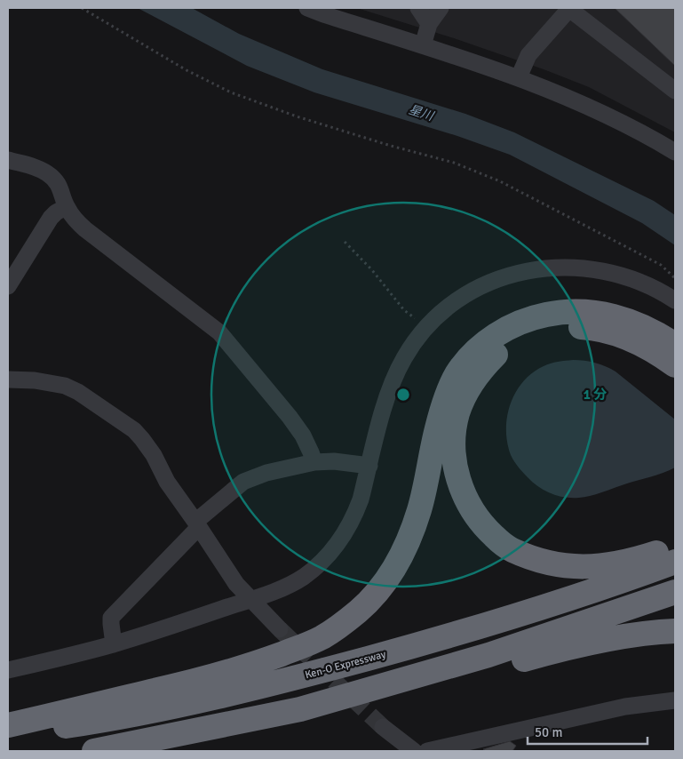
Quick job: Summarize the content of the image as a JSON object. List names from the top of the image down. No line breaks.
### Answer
{"streets":{"highway":["Ken-O Expressway"]},"water":["星川"],"scale_bar":"50 m","rings":["1 分"]}
